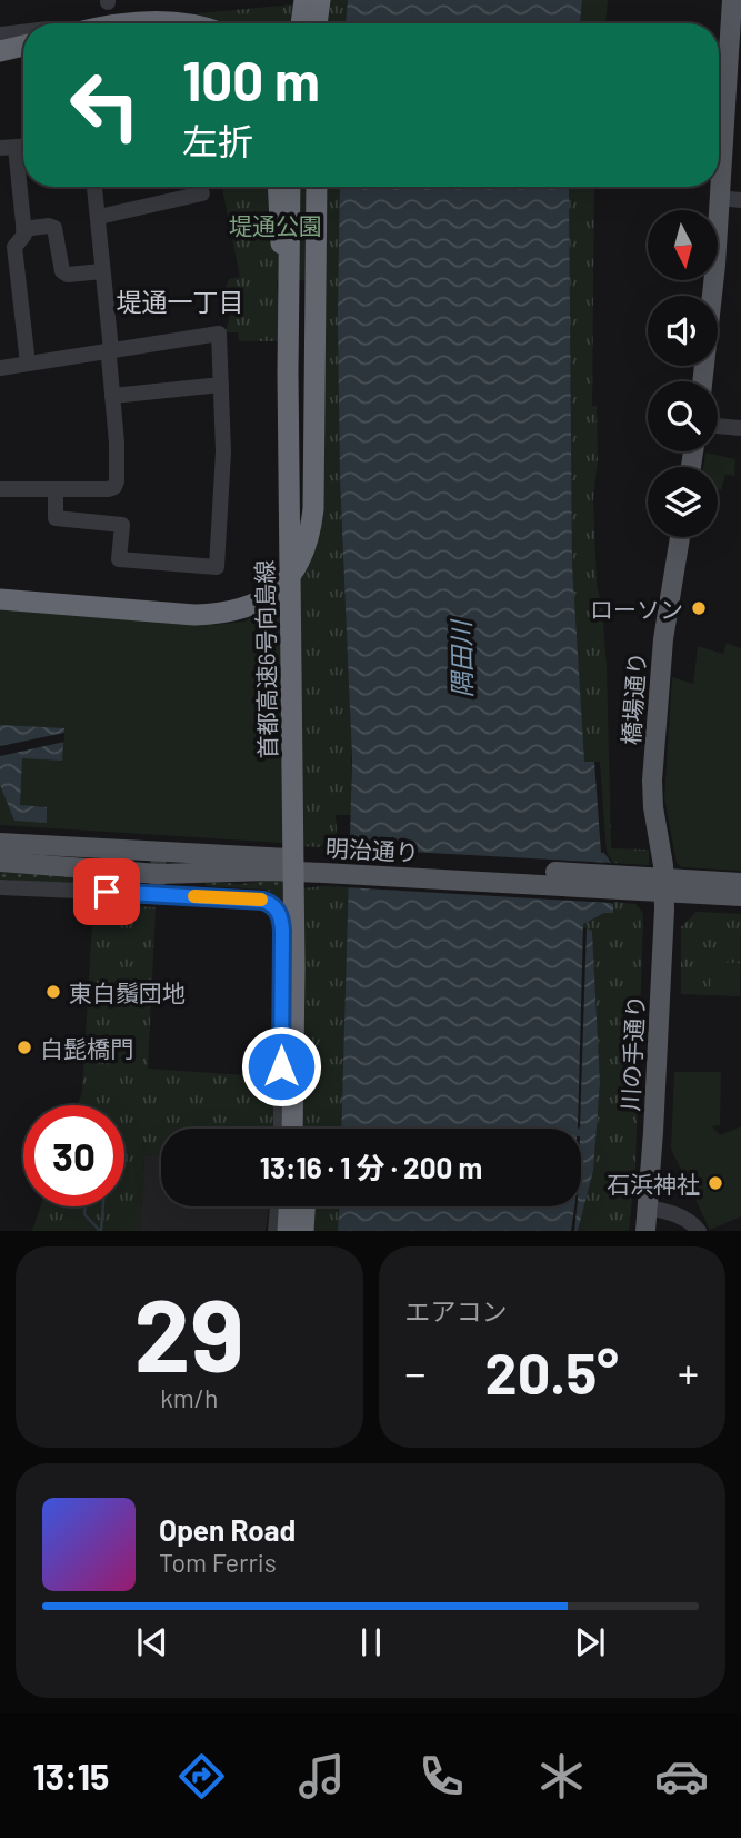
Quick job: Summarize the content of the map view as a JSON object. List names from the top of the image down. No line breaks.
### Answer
{"streets":{"highway":["首都高速6号向島線"],"main road":["橋場通り","明治通り","川の手通り"]},"crossings":[["橋場通り","明治通り"],["橋場通り","川の手通り"],["明治通り","川の手通り"]],"districts":["堤通一丁目"],"water":["隅田川"],"parks":["堤通公園"],"places":["ローソン","東白鬚団地","白髭橋門","石浜神社"],"north":"bottom","page":{"turn":["100 m","左折"],"limit":"30","trip":"13:16 · 1 分 · 200 m","tile":[["29","km/h"],"エアコン"],"heat":["−","20.5°","+"],"song":["Open Road","Tom Ferris"],"tabs":"13:15"}}
